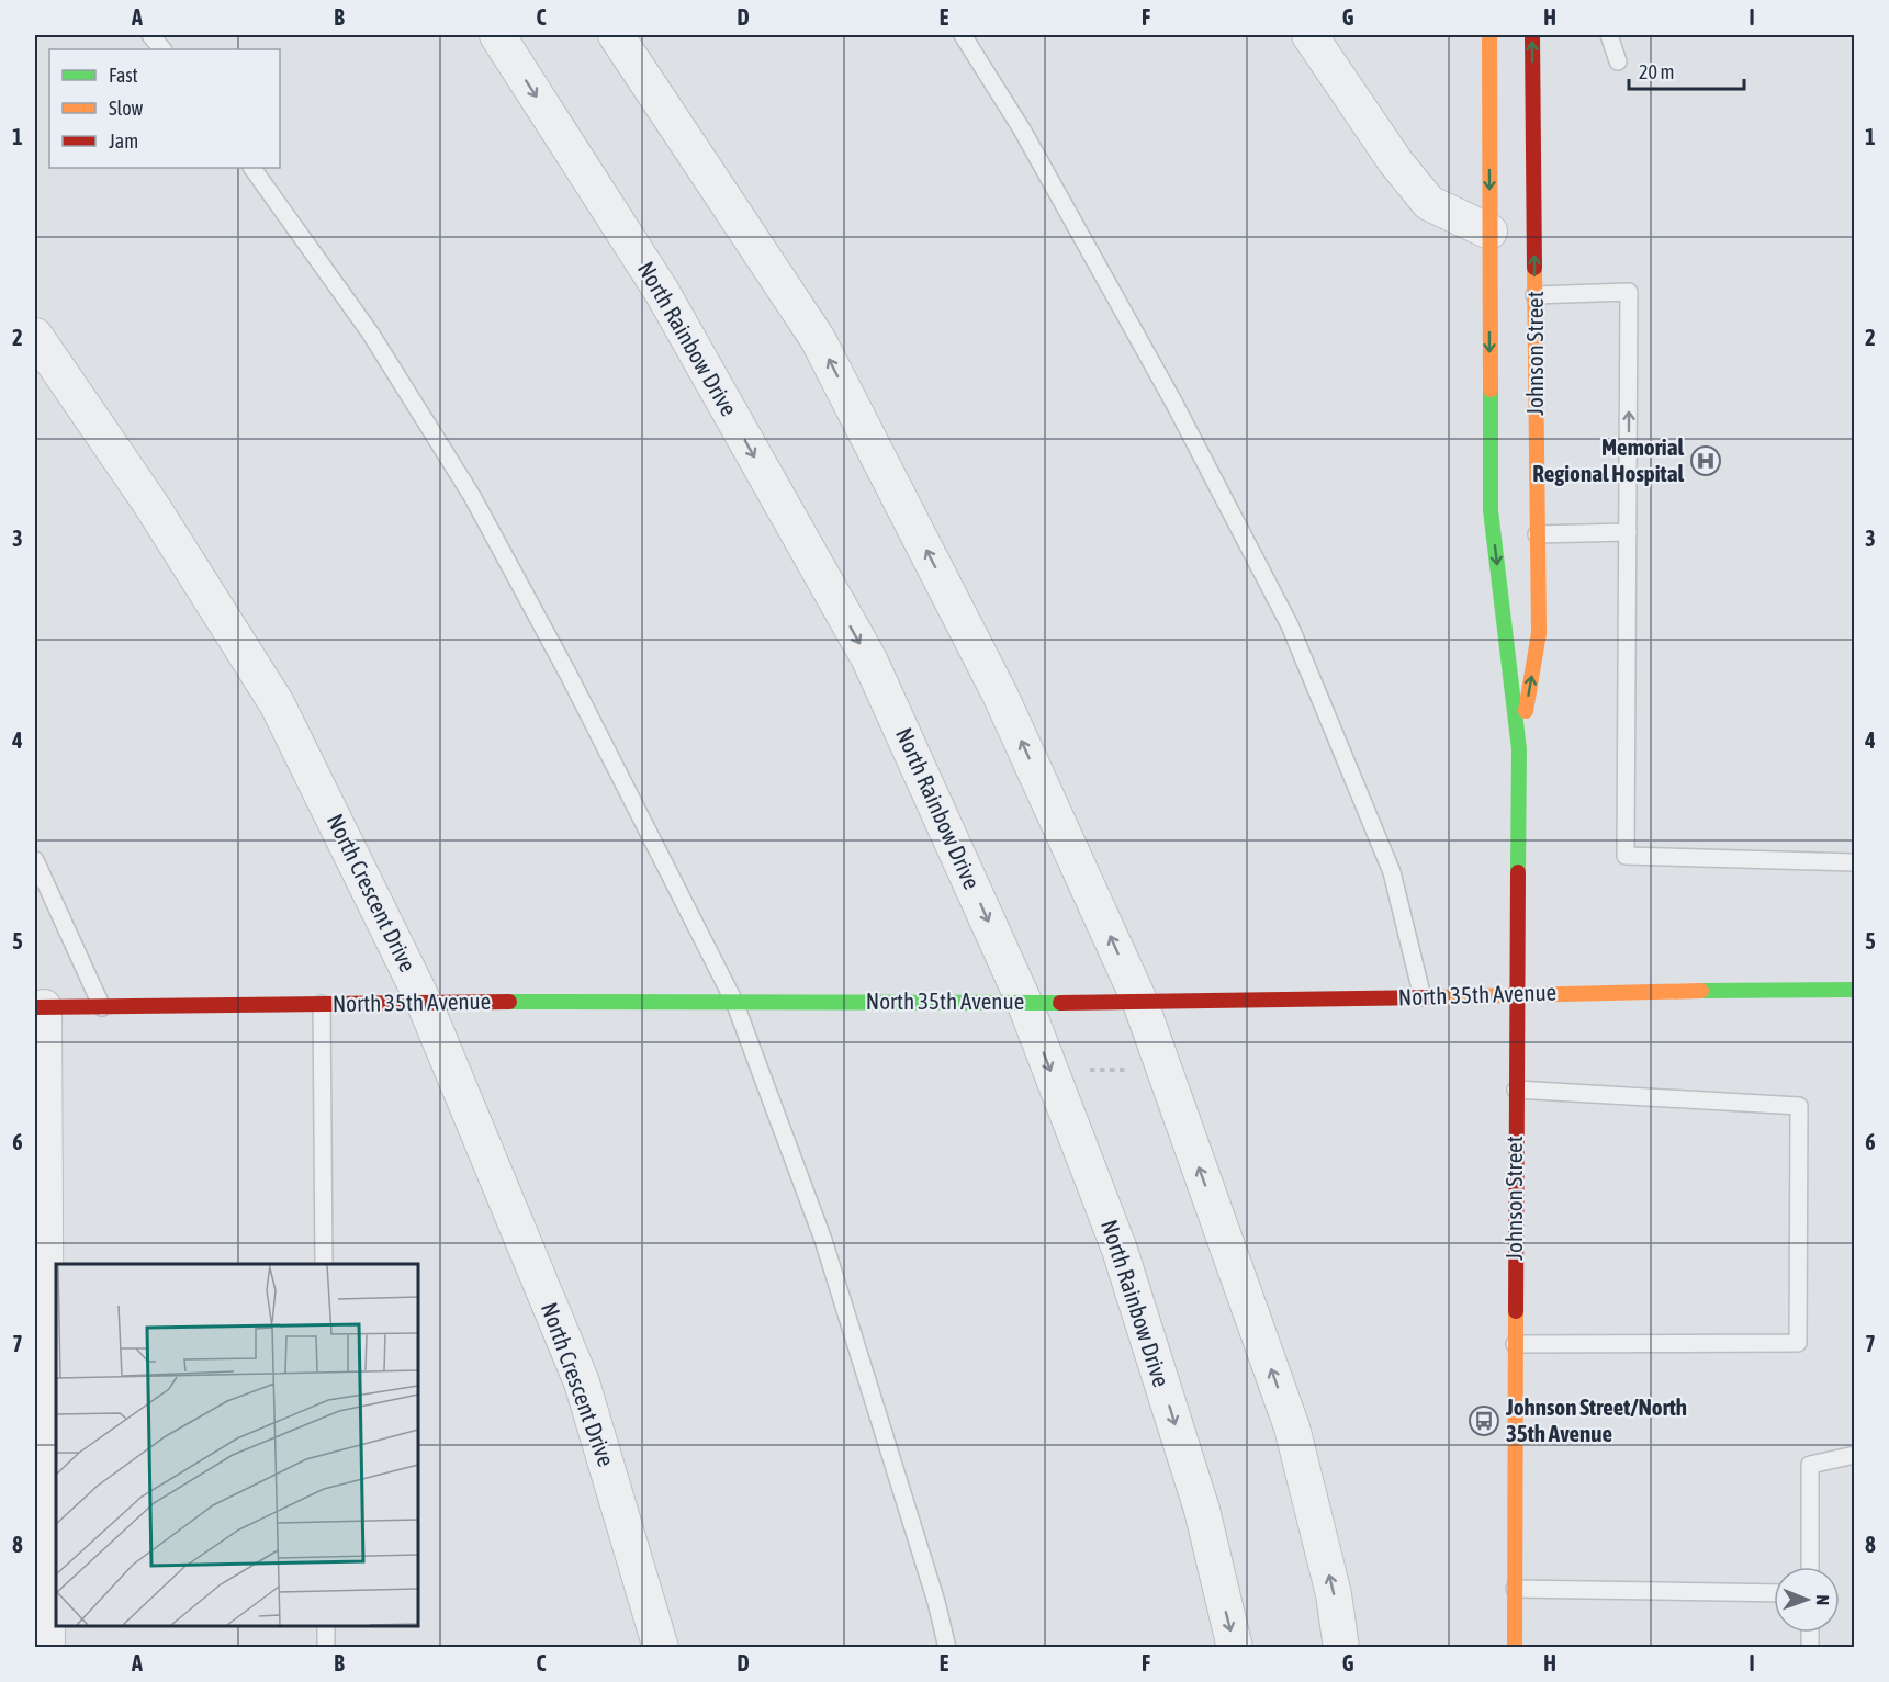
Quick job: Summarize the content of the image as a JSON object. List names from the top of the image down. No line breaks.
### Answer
{"streets":{"street":["North Rainbow Drive","Johnson Street","North Crescent Drive","North 35th Avenue"]},"crossings":[["North Rainbow Drive","North 35th Avenue"],["Johnson Street","North 35th Avenue"],["North Crescent Drive","North 35th Avenue"]],"places":{"hospital":["Memorial Regional Hospital"],"bus stop":["Johnson Street/North 35th Avenue"]},"legend":["Fast","Slow","Jam"],"scale_bar":"20 m","north":"right","grid":{"columns":["A","B","C","D","E","F","G","H","I"],"rows":["1","2","3","4","5","6","7","8"]}}
